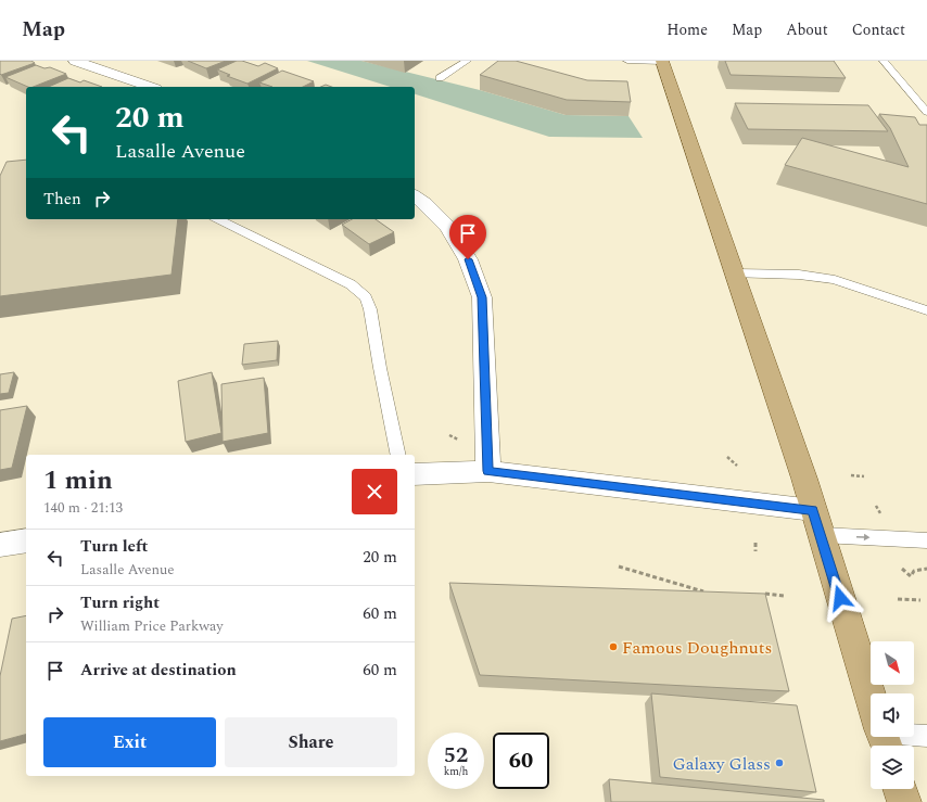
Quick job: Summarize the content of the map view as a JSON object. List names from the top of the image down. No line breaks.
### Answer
{"places":["Famous Doughnuts","Galaxy Glass"],"north":"bottom right","page":{"header":"Map","nav":["Home","Map","About","Contact"],"turn":["20 m","Lasalle Avenue"],"then":"Then","heading":["1 min","140 m · 21:13"],"list":[{"name":"Turn left","note":"Lasalle Avenue","value":"20 m"},{"name":"Turn right","note":"William Price Parkway","value":"60 m"},{"name":"Arrive at destination","value":"60 m"}],"buttons":["Exit","Share"],"speed":"52 km/h","limit":"60"}}
